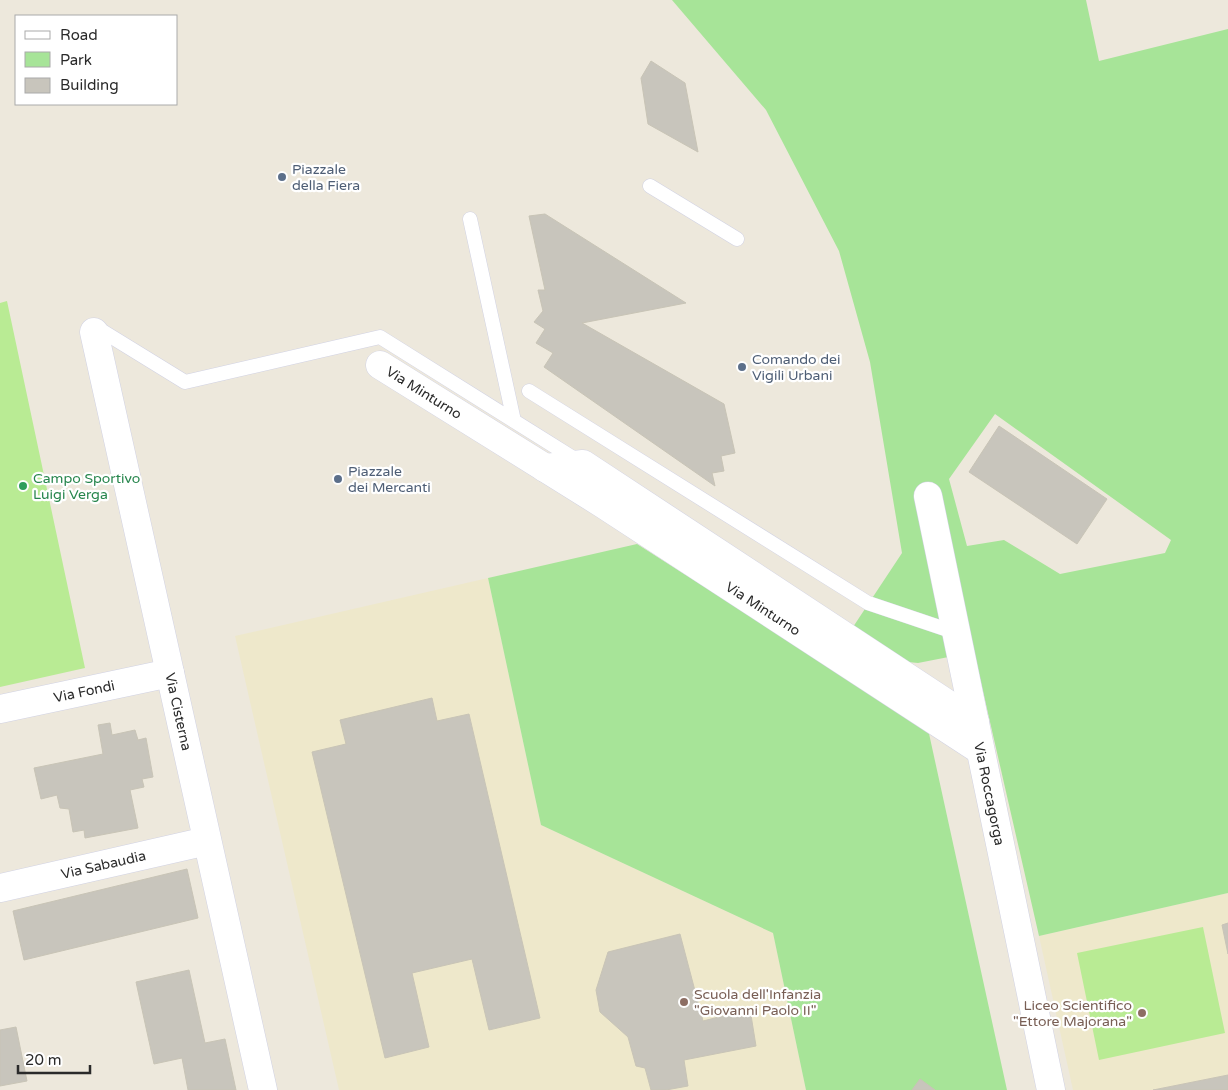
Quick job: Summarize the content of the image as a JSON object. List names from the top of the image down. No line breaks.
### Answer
{"streets":{"street":["Via Minturno","Via Fondi","Via Cisterna","Via Roccagorga","Via Sabaudia"]},"crossings":[["Via Minturno","Via Roccagorga"],["Via Fondi","Via Cisterna"],["Via Cisterna","Via Sabaudia"]],"places":["Piazzale della Fiera","Comando dei Vigili Urbani","Piazzale dei Mercanti","Campo Sportivo Luigi Verga","Scuola dell'Infanzia \"Giovanni Paolo II\"","Liceo Scientifico \"Ettore Majorana\""],"legend":["Road","Park","Building"],"scale_bar":"20 m"}
